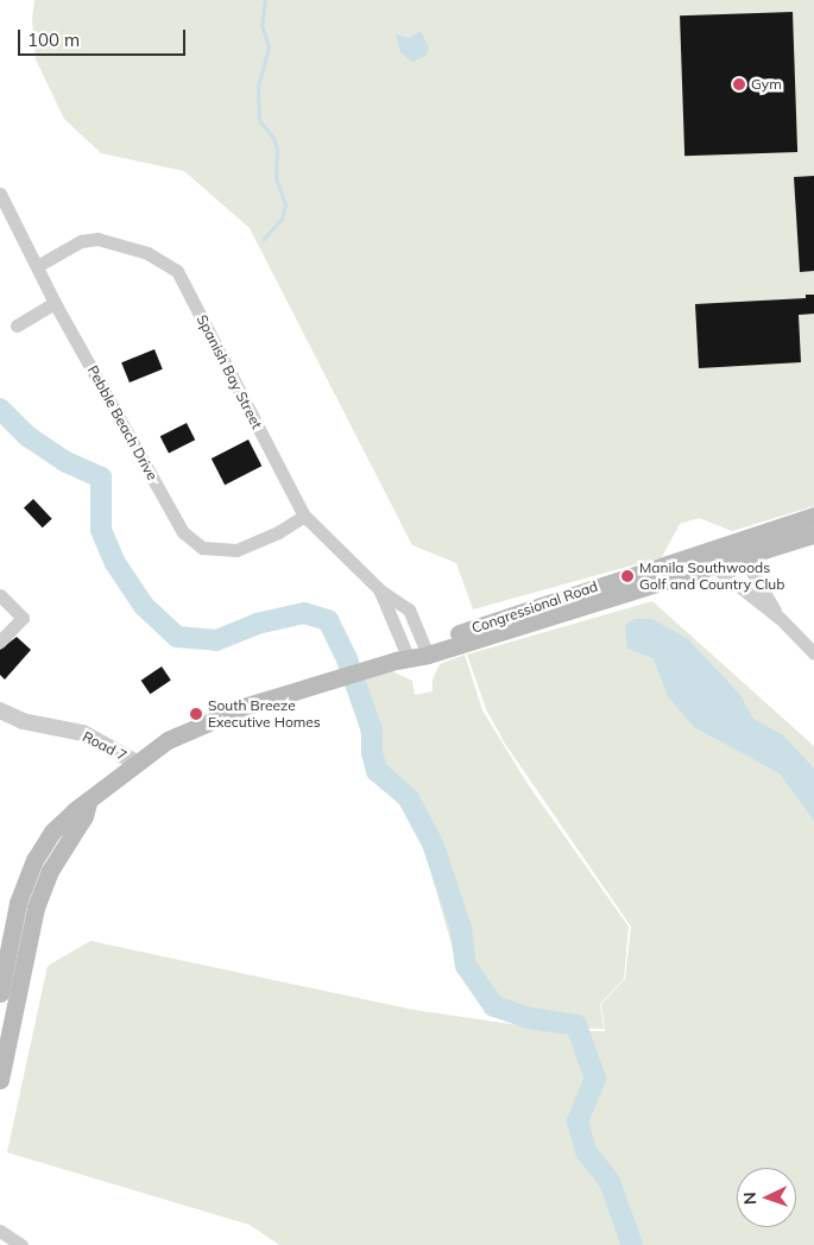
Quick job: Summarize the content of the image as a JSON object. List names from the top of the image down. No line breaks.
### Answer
{"streets":{"main road":["Congressional Road"],"street":["Spanish Bay Street","Pebble Beach Drive","Road 7"]},"crossings":[["Spanish Bay Street","Pebble Beach Drive"],["Spanish Bay Street","Congressional Road"],["Congressional Road","Road 7"]],"places":["Gym","Manila Southwoods Golf and Country Club","South Breeze Executive Homes"],"scale_bar":"100 m","north":"left"}
